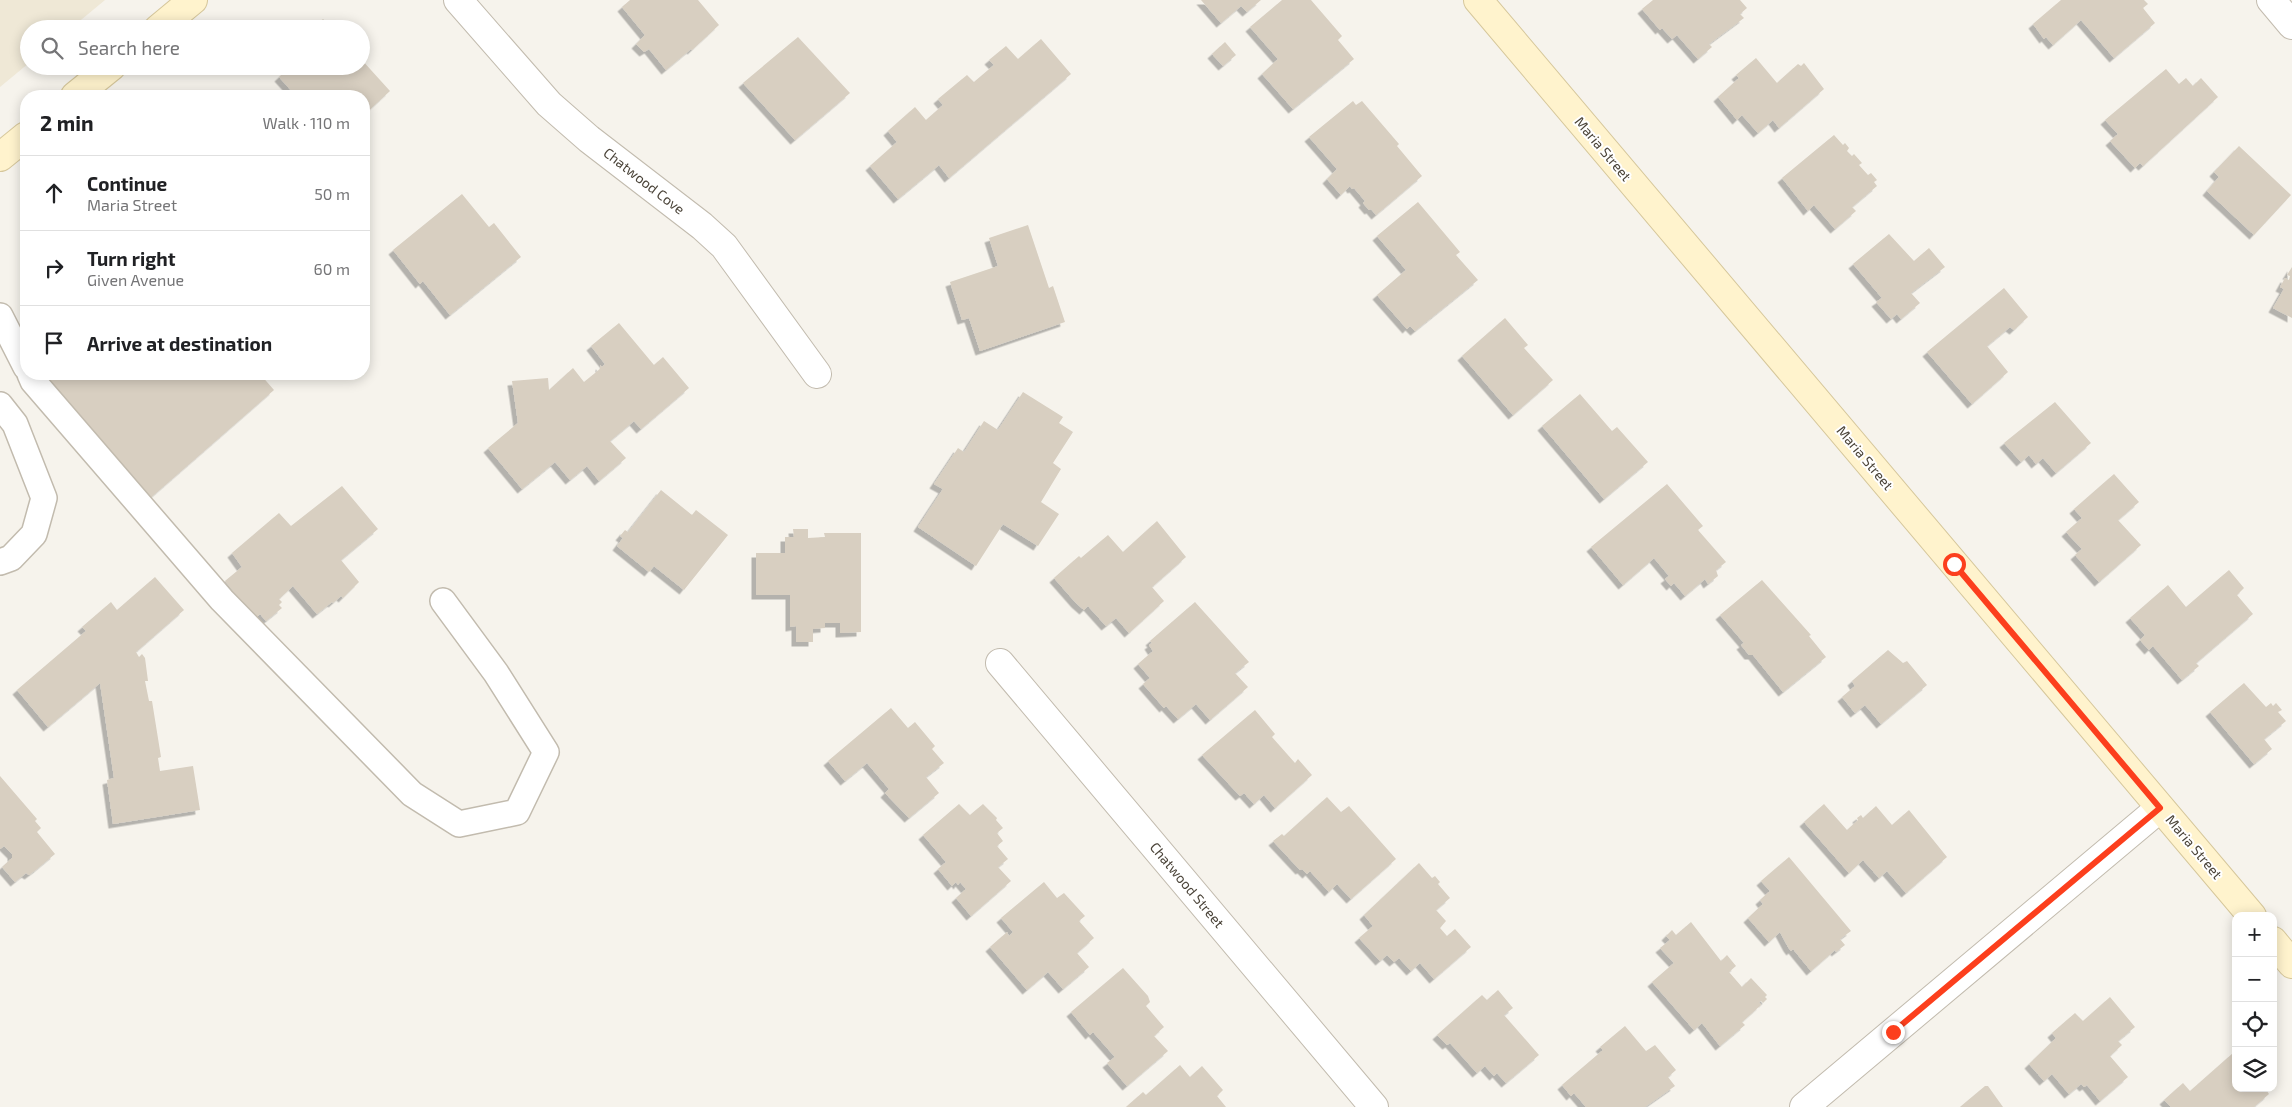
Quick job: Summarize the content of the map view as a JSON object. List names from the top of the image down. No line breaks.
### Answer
{"streets":{"street":["Maria Street","Chatwood Cove","Chatwood Street"]},"page":{"search":"Search here","heading":["2 min","Walk · 110 m"],"list":[["Continue","Maria Street","50 m"],["Turn right","Given Avenue","60 m"],"Arrive at destination"],"map_buttons":["+","−"]}}
